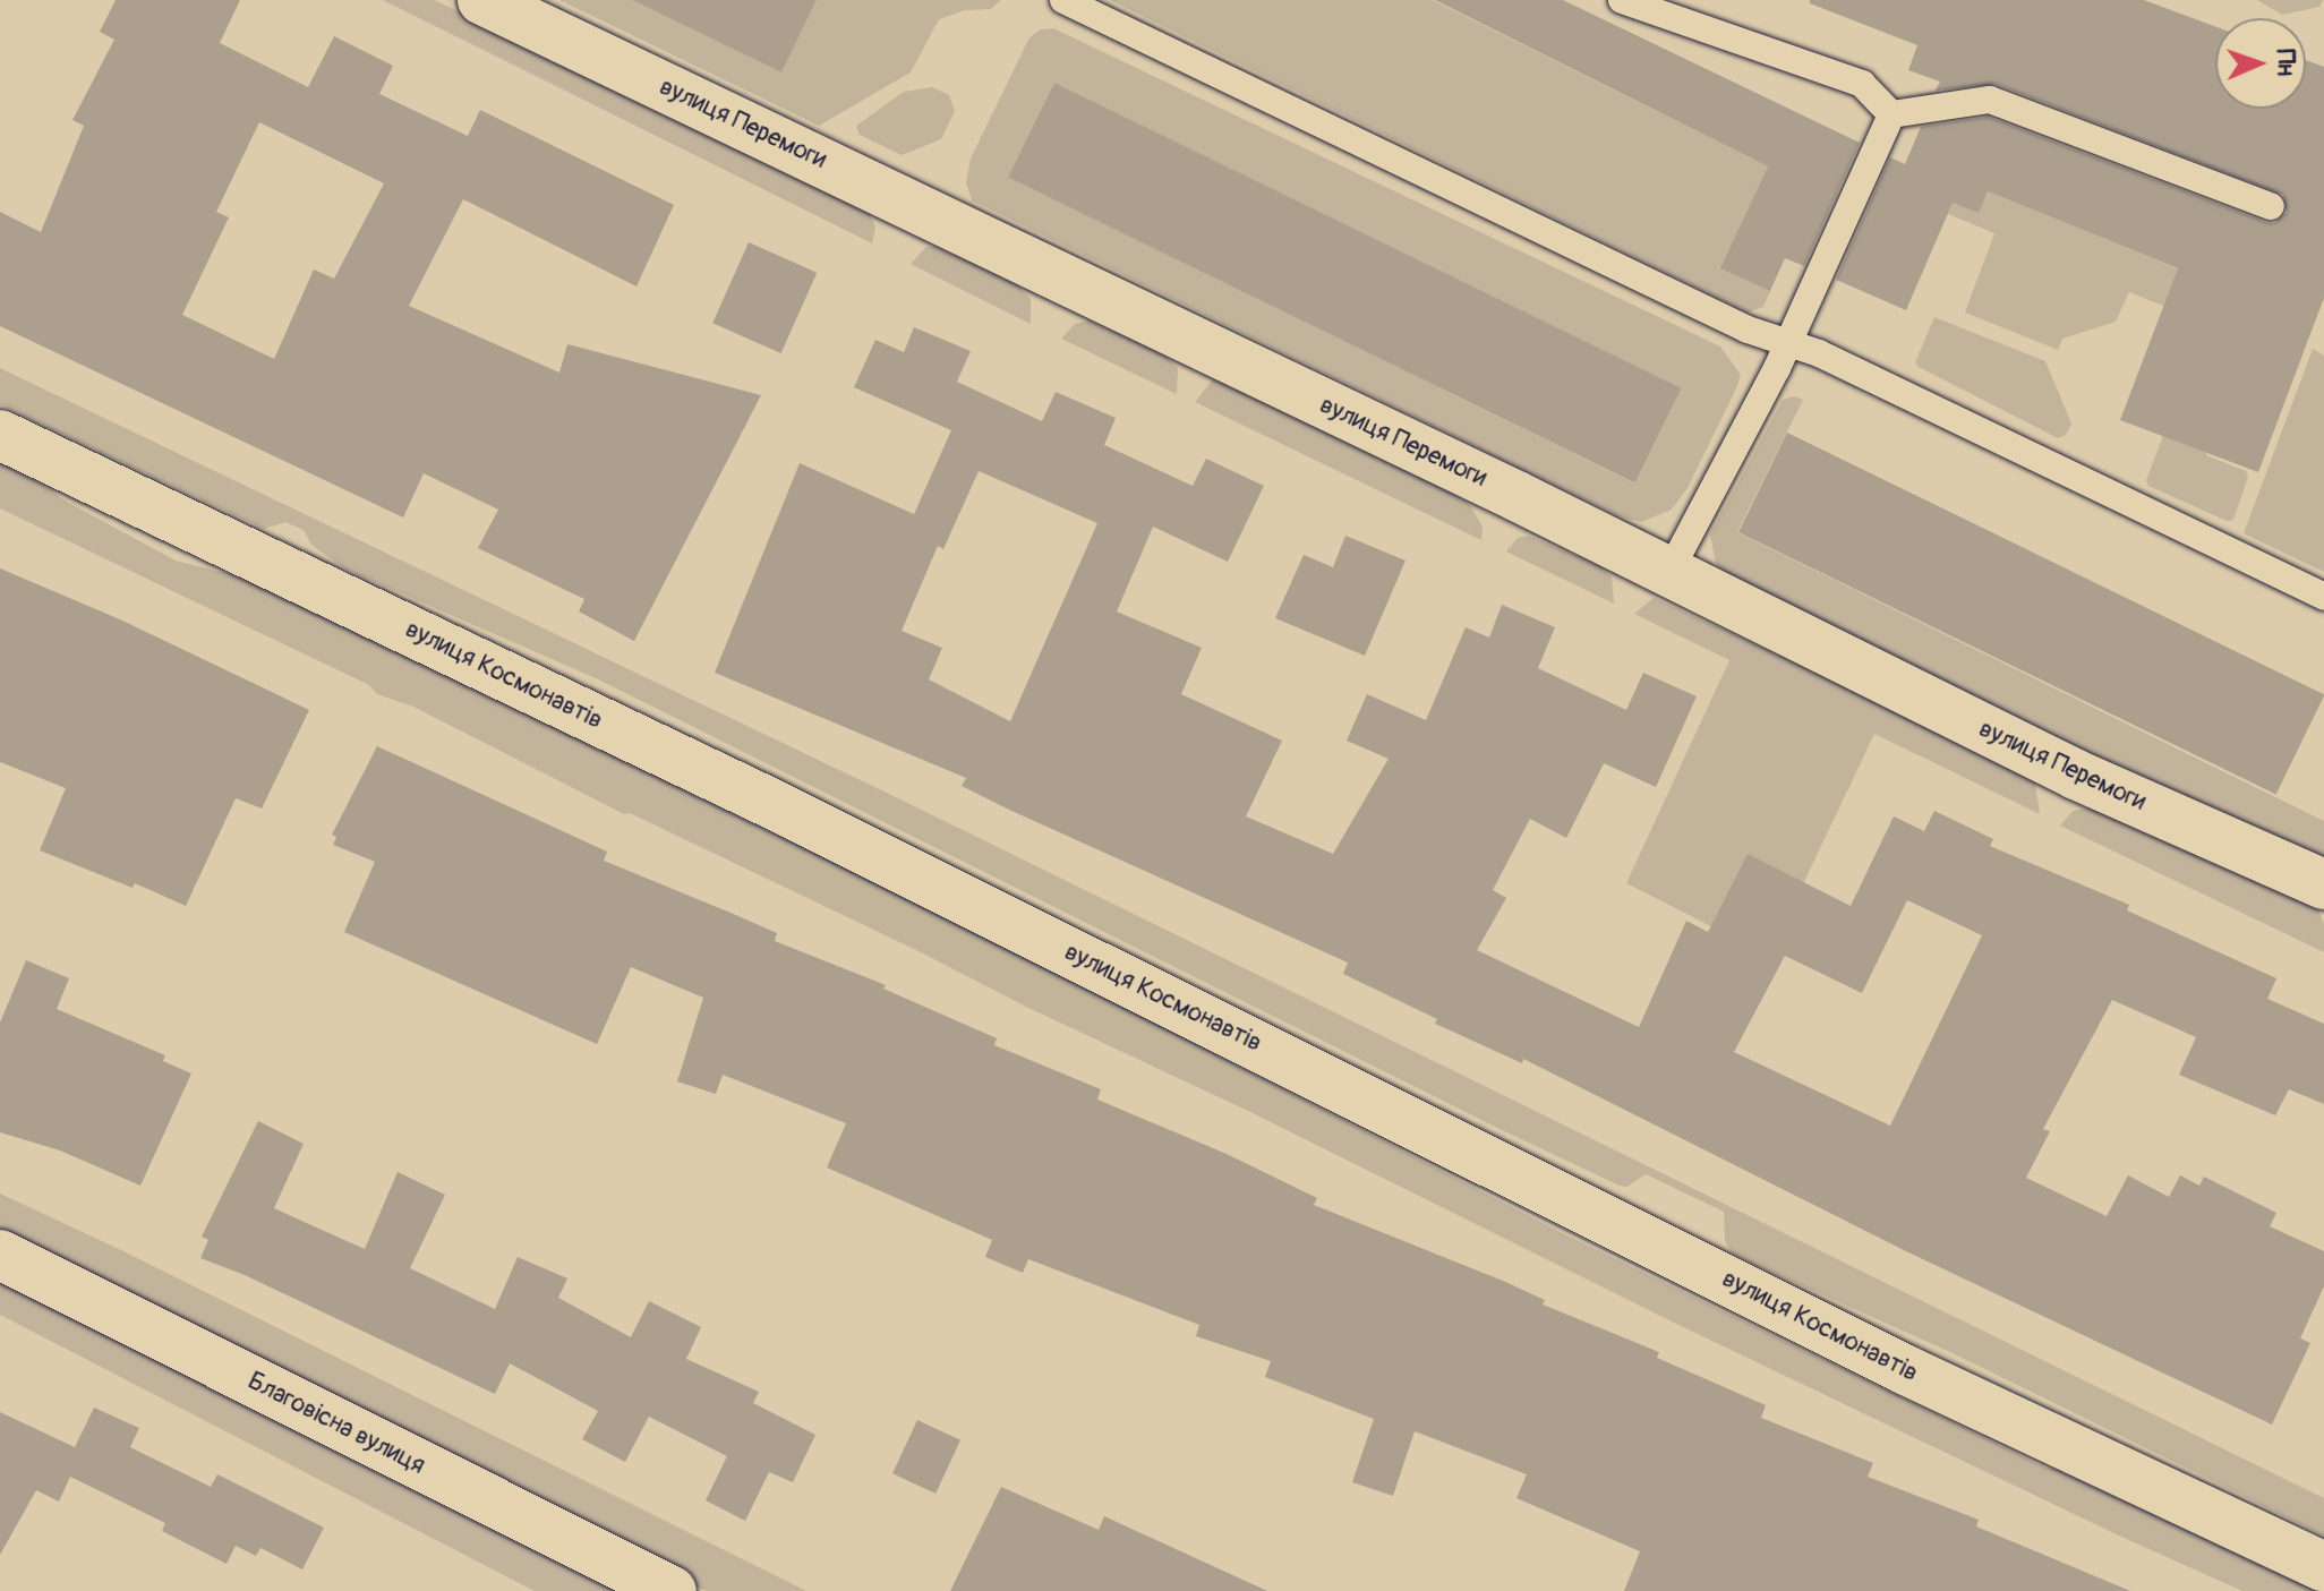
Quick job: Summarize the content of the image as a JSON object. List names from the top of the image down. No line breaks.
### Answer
{"streets":{"street":["вулиця Перемоги","вулиця Космонавтів","Благовісна вулиця"]},"north":"right"}
